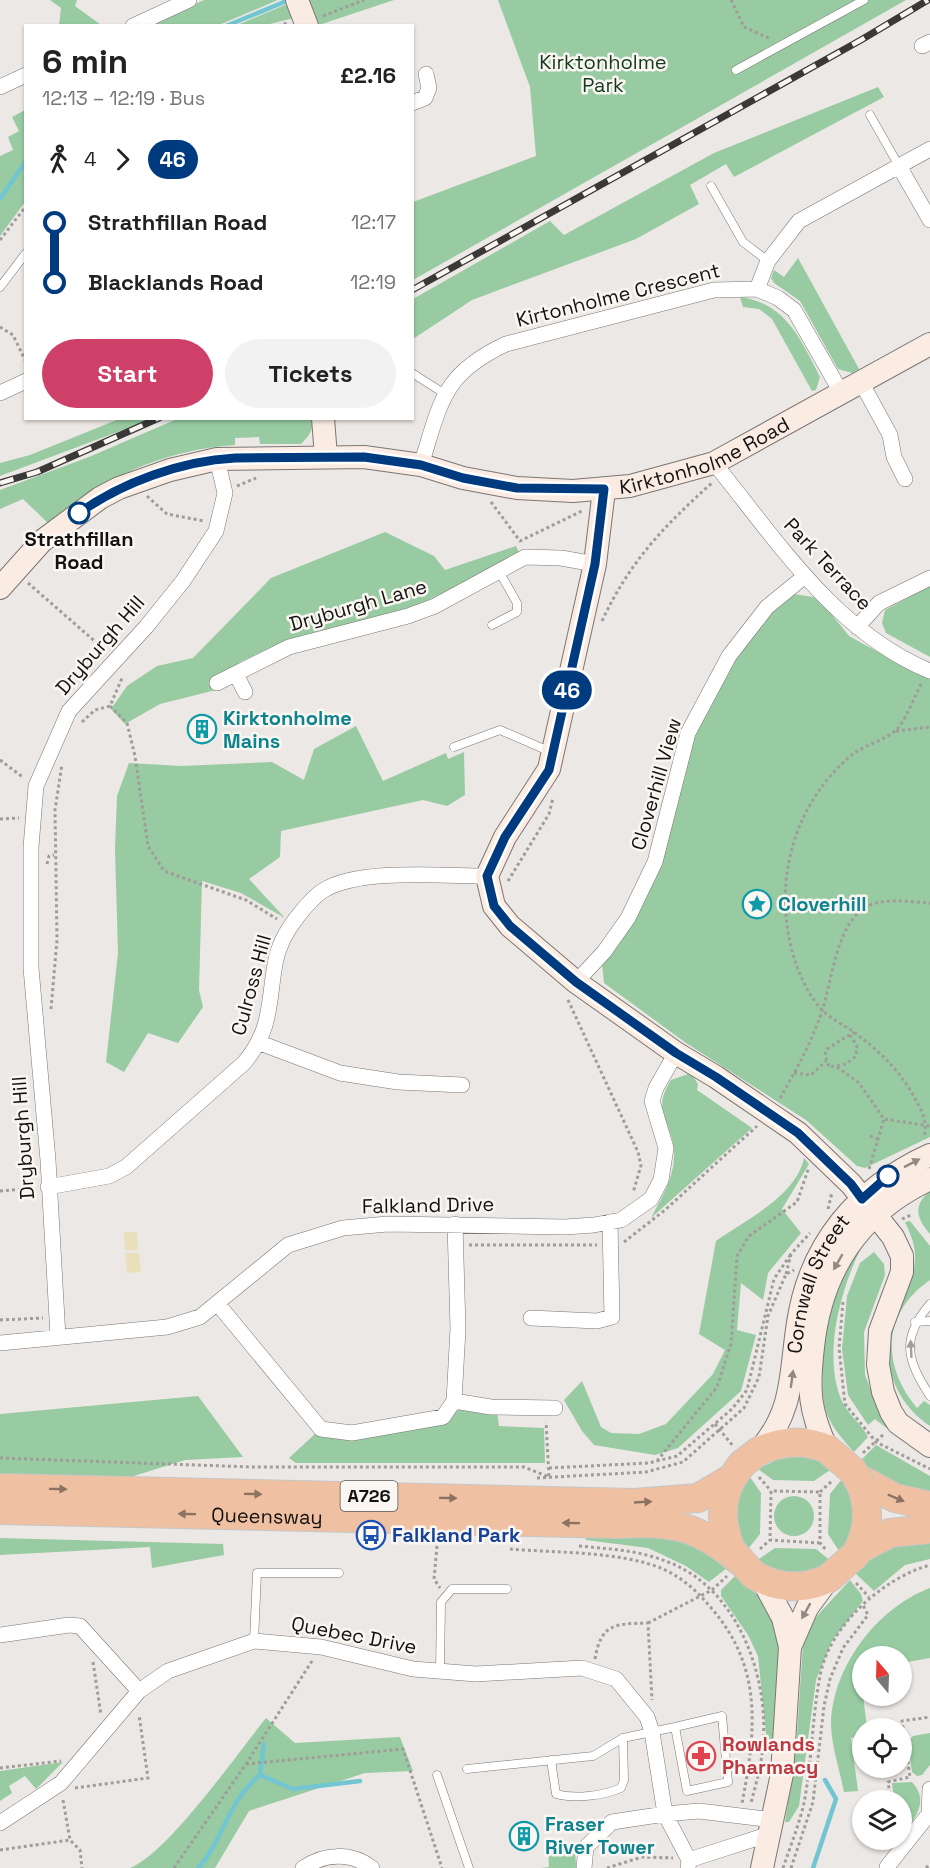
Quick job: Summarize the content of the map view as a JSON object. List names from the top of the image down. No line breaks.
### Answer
{"streets":{"highway":["A726","Queensway"],"street":["Kirtonholme Crescent","Kirktonholme Road","Park Terrace","Dryburgh Lane","Dryburgh Hill","Cloverhill View","Culross Hill","Falkland Drive","Cornwall Street","Quebec Drive"]},"crossings":[["Kirtonholme Crescent","Kirktonholme Road"],["Kirktonholme Road","Park Terrace"],["Kirktonholme Road","Dryburgh Hill"],["Park Terrace","Cloverhill View"],["Dryburgh Hill","Culross Hill"],["Dryburgh Hill","Falkland Drive"],["Cornwall Street","A726"],["A726","Queensway"]],"parks":["Kirktonholme Park"],"places":{"other":["Strathfillan Road"],"building":["Kirktonholme Mains","Fraser River Tower"],"place":["Cloverhill"],"bus stop":["Falkland Park"],"pharmacy":["Rowlands Pharmacy"]},"lines":["bus line 46"],"north":"top","page":{"on_map":"46","heading":["6 min","12:13 – 12:19 · Bus","£2.16"],"legs":["4","46"],"list":[{"name":"Strathfillan Road","value":"12:17"},{"name":"Blacklands Road","value":"12:19"}],"buttons":["Start","Tickets"]}}
